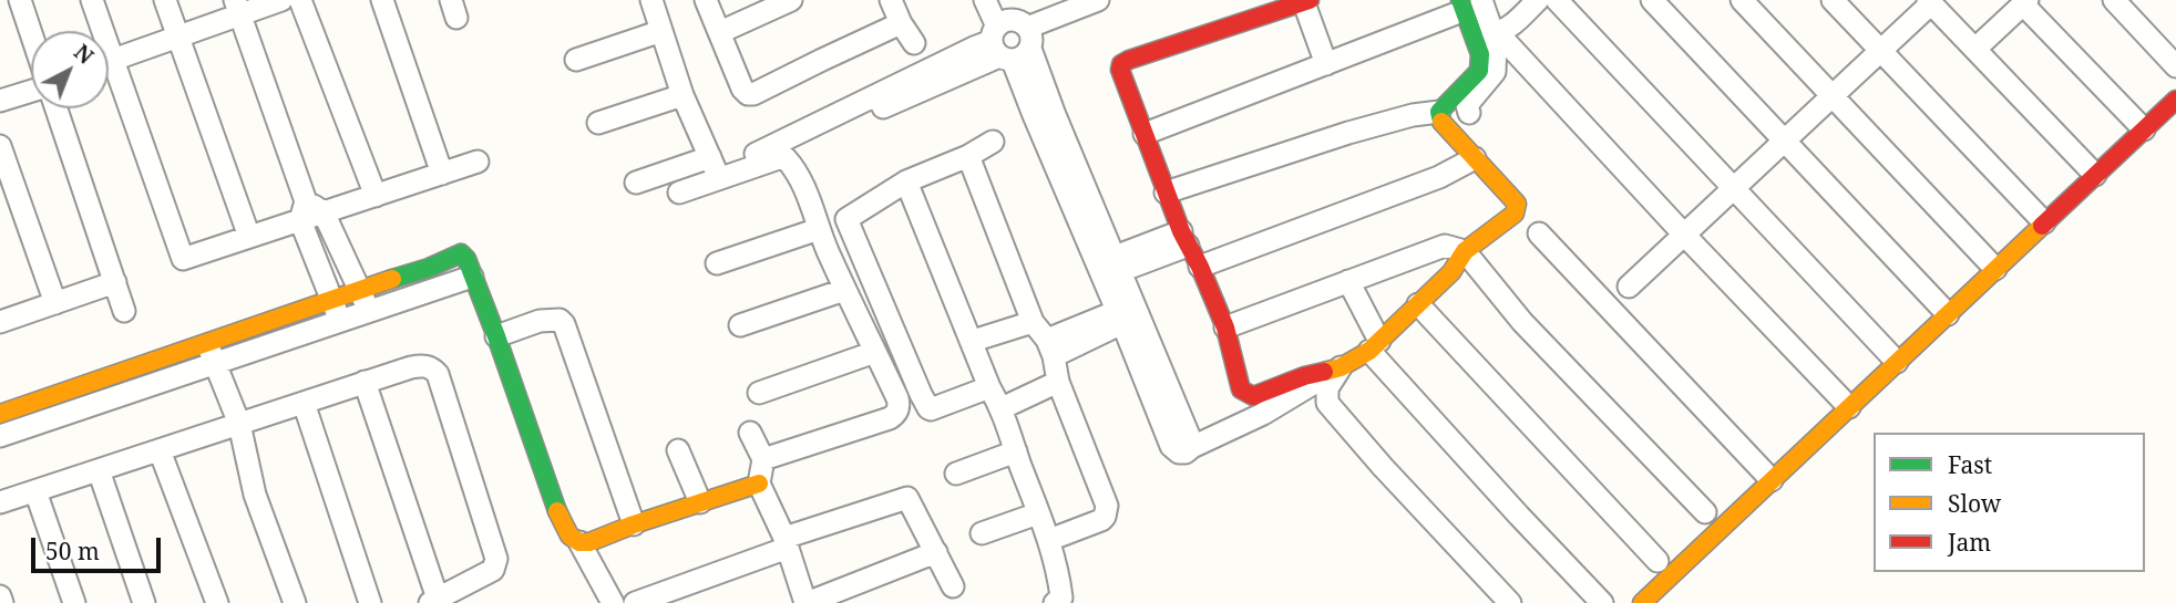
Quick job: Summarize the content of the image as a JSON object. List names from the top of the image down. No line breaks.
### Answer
{"legend":["Fast","Slow","Jam"],"scale_bar":"50 m","north":"top right"}
